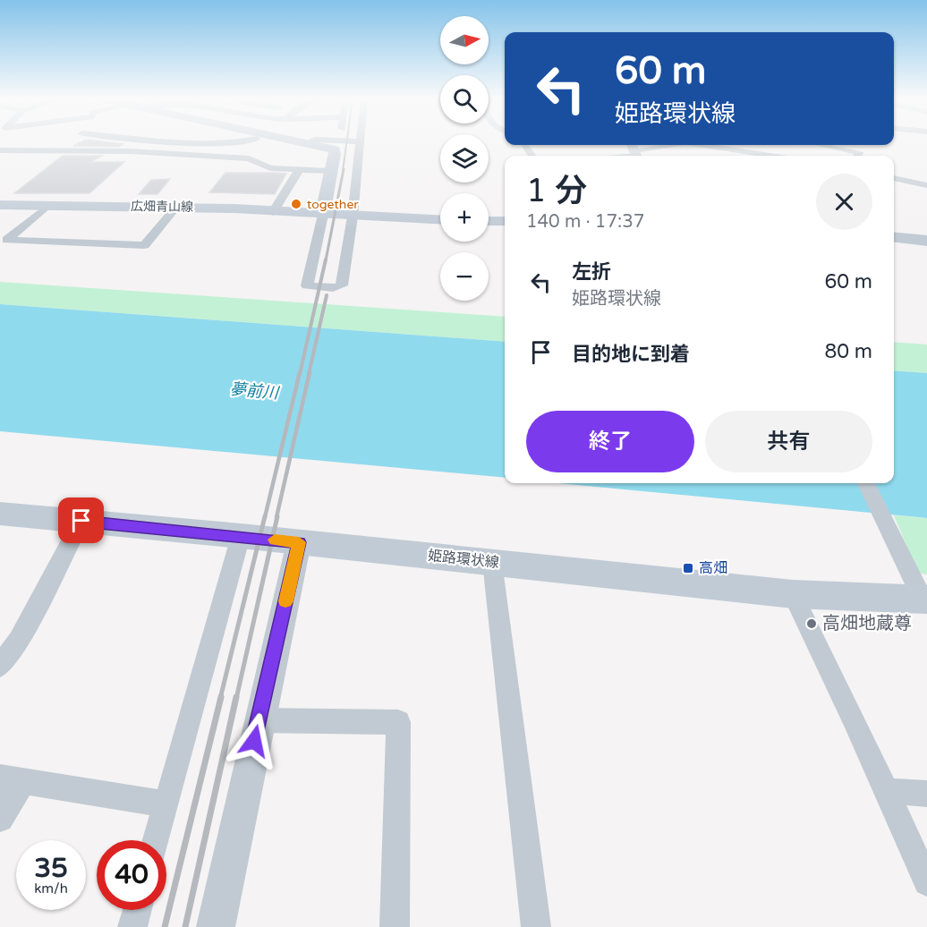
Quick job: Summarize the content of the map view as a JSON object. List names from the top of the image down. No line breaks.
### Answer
{"streets":{"main road":["広畑青山線","姫路環状線"]},"water":["夢前川"],"places":{"other":["together","高畑地蔵尊"],"transit":["高畑"]},"north":"right","page":{"map_buttons":["+","−"],"turn":["60 m","姫路環状線"],"heading":["1 分","140 m · 17:37"],"list":[{"name":"左折","note":"姫路環状線","value":"60 m"},{"name":"目的地に到着","value":"80 m"}],"buttons":["終了","共有"],"speed":"35 km/h","limit":"40"}}
